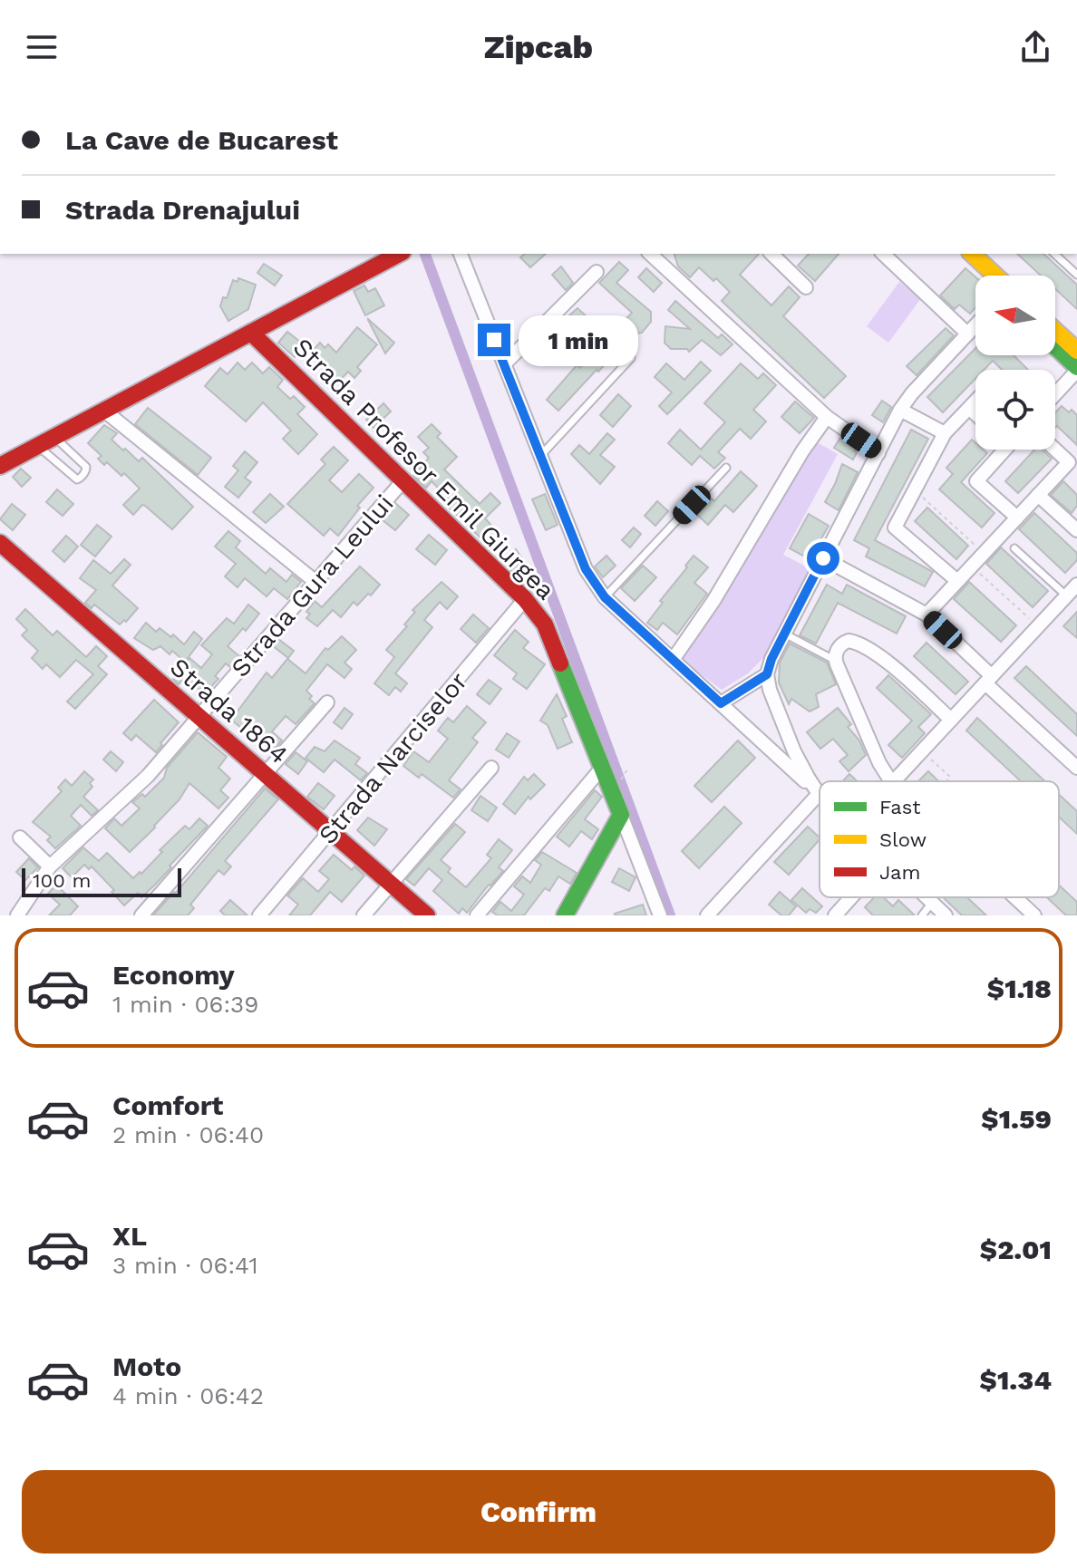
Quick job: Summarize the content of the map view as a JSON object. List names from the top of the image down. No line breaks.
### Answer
{"streets":{"street":["Strada Profesor Emil Giurgea","Strada Gura Leului","Strada 1864","Strada Narciselor"]},"crossings":[["Strada Profesor Emil Giurgea","Strada Gura Leului"],["Strada Profesor Emil Giurgea","Strada Narciselor"],["Strada Gura Leului","Strada 1864"],["Strada 1864","Strada Narciselor"]],"legend":["Fast","Slow","Jam"],"scale_bar":"100 m","north":"left","page":{"header":"Zipcab","banner":["La Cave de Bucarest","Strada Drenajului"],"bubble":"1 min","scale":"100 m","list":[{"name":"Economy","note":"1 min · 06:39","value":"$1.18"},{"name":"Comfort","note":"2 min · 06:40","value":"$1.59"},{"name":"XL","note":"3 min · 06:41","value":"$2.01"},{"name":"Moto","note":"4 min · 06:42","value":"$1.34"}],"buttons":"Confirm"}}
